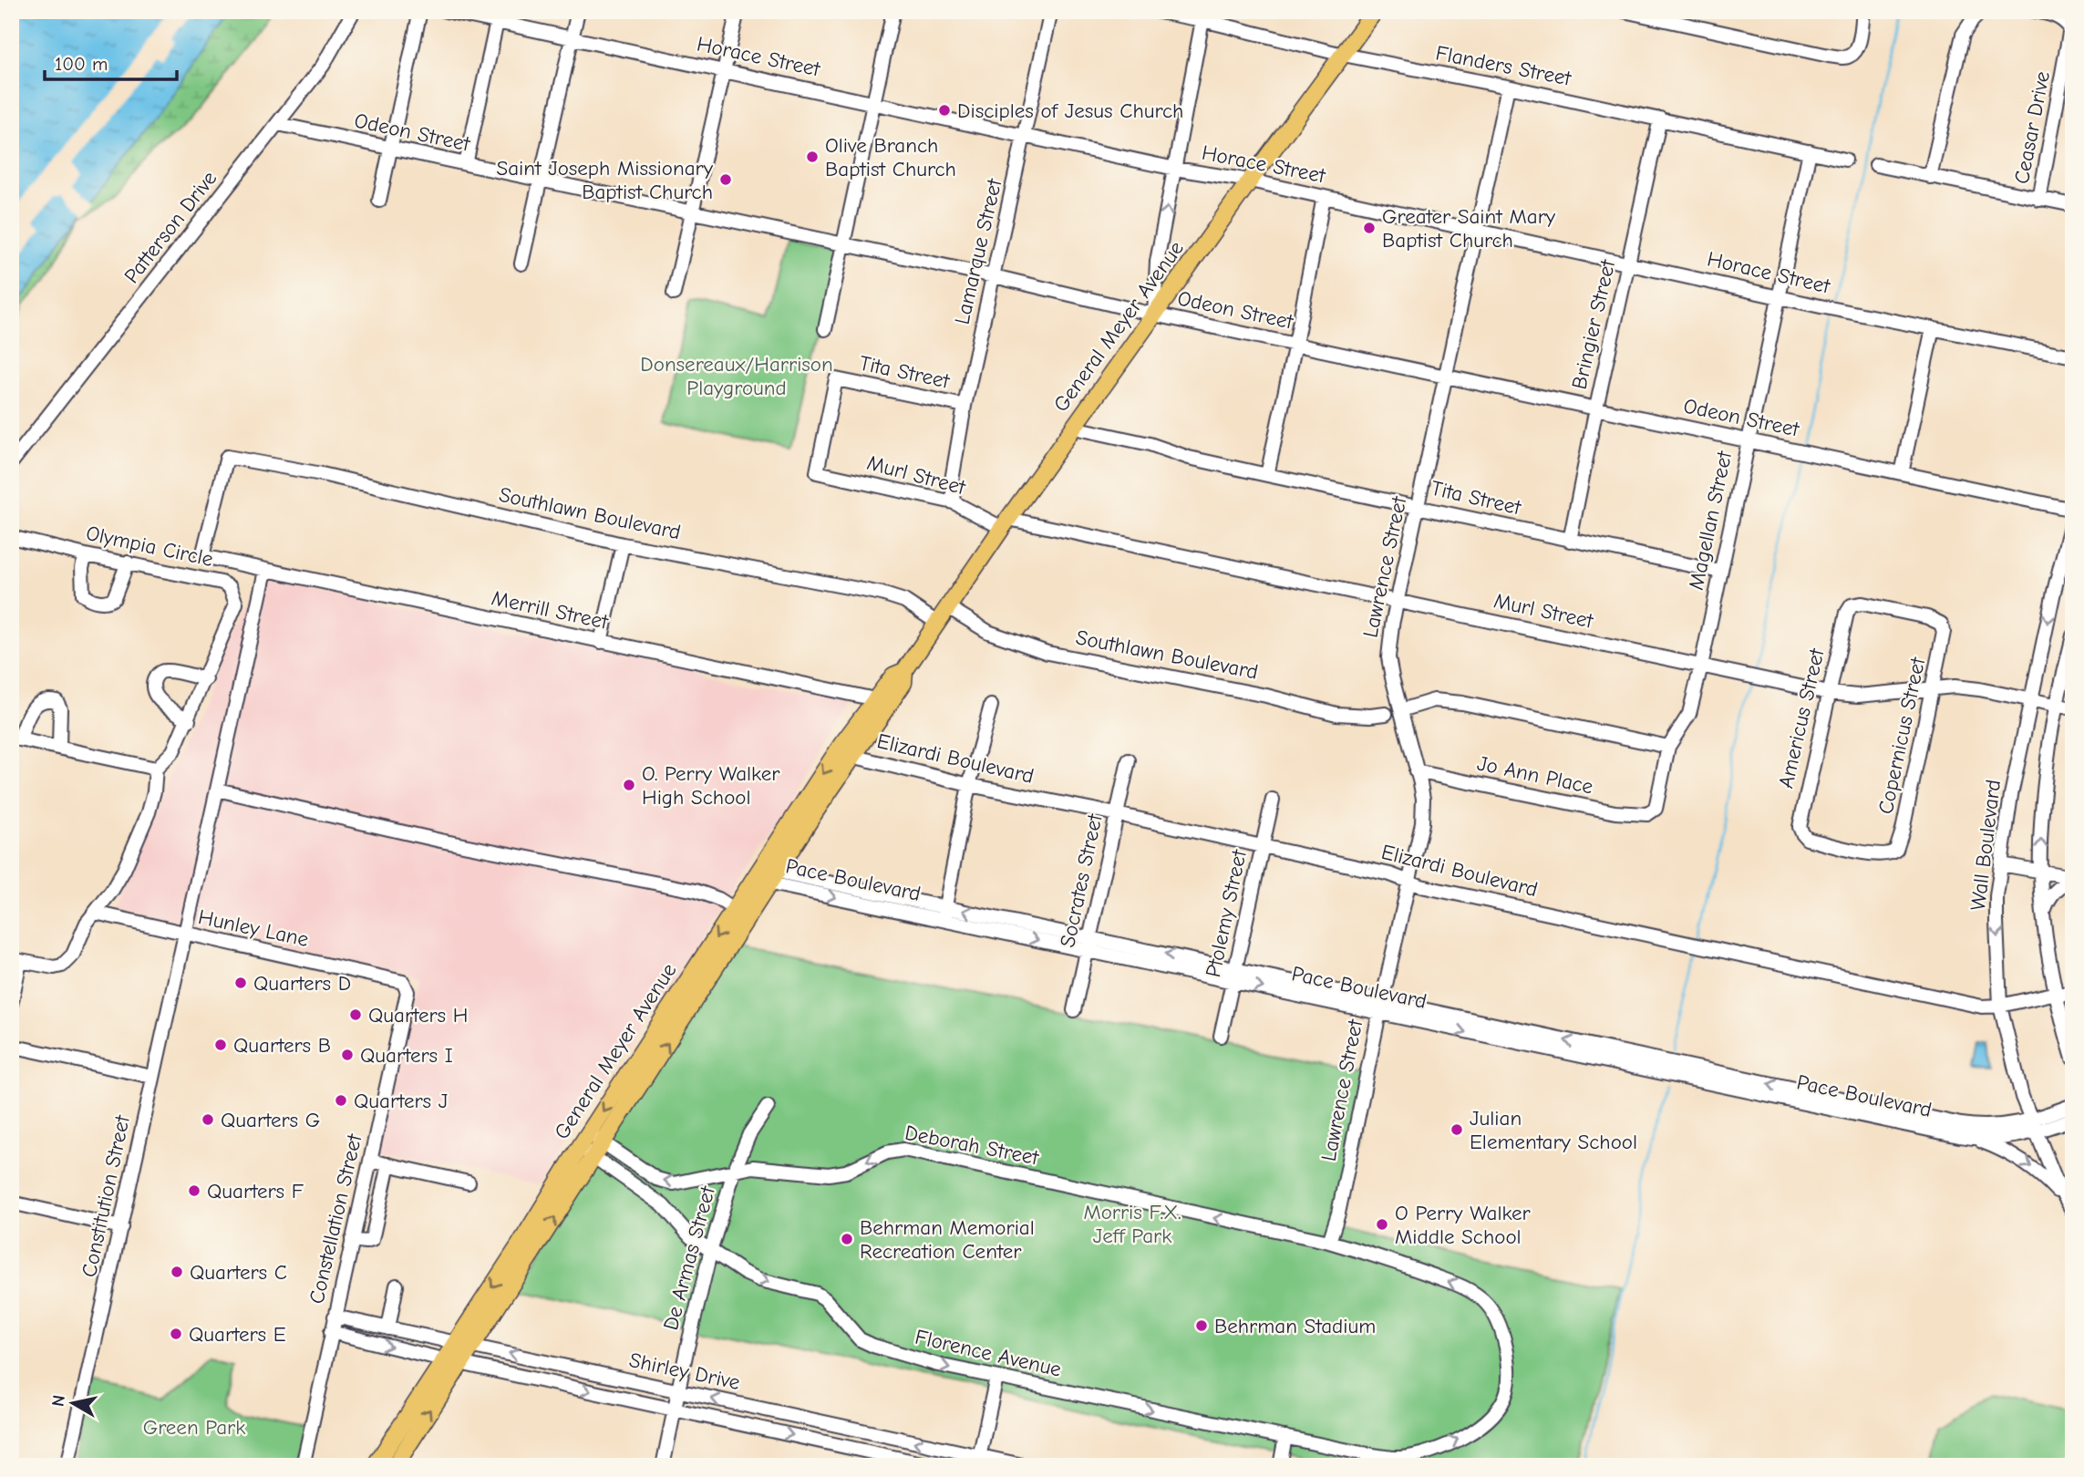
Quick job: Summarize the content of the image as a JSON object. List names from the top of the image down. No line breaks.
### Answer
{"streets":{"main road":["General Meyer Avenue"],"street":["Horace Street","Flanders Street","Ceasar Drive","Odeon Street","Patterson Drive","Lamarque Street","Bringier Street","Tita Street","Murl Street","Southlawn Boulevard","Magellan Street","Olympia Circle","Lawrence Street","Merrill Street","Americus Street","Copernicus Street","Elizardi Boulevard","Jo Ann Place","Wall Boulevard","Pace Boulevard","Socrates Street","Ptolemy Street","Hunley Lane","Deborah Street","Constitution Street","Constellation Street","De Armas Street","Florence Avenue","Shirley Drive"]},"crossings":[["Horace Street","Lamarque Street"],["Horace Street","Bringier Street"],["Horace Street","General Meyer Avenue"],["Horace Street","Magellan Street"],["Horace Street","Lawrence Street"],["Flanders Street","Bringier Street"],["Flanders Street","General Meyer Avenue"],["Flanders Street","Magellan Street"],["Flanders Street","Lawrence Street"],["Odeon Street","Patterson Drive"],["Odeon Street","Lamarque Street"],["Odeon Street","Bringier Street"],["Odeon Street","General Meyer Avenue"],["Odeon Street","Magellan Street"],["Odeon Street","Lawrence Street"],["Lamarque Street","Tita Street"],["Lamarque Street","Murl Street"],["Bringier Street","Tita Street"],["General Meyer Avenue","Tita Street"],["General Meyer Avenue","Murl Street"],["General Meyer Avenue","Southlawn Boulevard"],["General Meyer Avenue","Merrill Street"],["General Meyer Avenue","Elizardi Boulevard"],["General Meyer Avenue","Pace Boulevard"],["General Meyer Avenue","Deborah Street"],["General Meyer Avenue","Florence Avenue"],["General Meyer Avenue","Shirley Drive"],["Tita Street","Murl Street"],["Tita Street","Magellan Street"],["Tita Street","Lawrence Street"],["Murl Street","Magellan Street"],["Murl Street","Lawrence Street"],["Murl Street","Americus Street"],["Murl Street","Copernicus Street"],["Murl Street","Wall Boulevard"],["Southlawn Boulevard","Merrill Street"],["Magellan Street","Jo Ann Place"],["Lawrence Street","Elizardi Boulevard"],["Lawrence Street","Jo Ann Place"],["Lawrence Street","Pace Boulevard"],["Lawrence Street","Deborah Street"],["Merrill Street","Constitution Street"],["Americus Street","Copernicus Street"],["Elizardi Boulevard","Wall Boulevard"],["Elizardi Boulevard","Socrates Street"],["Elizardi Boulevard","Ptolemy Street"],["Wall Boulevard","Pace Boulevard"],["Pace Boulevard","Socrates Street"],["Pace Boulevard","Ptolemy Street"],["Hunley Lane","Constitution Street"],["Hunley Lane","Constellation Street"],["Deborah Street","De Armas Street"],["Deborah Street","Florence Avenue"],["Constellation Street","Shirley Drive"],["De Armas Street","Florence Avenue"],["De Armas Street","Shirley Drive"]],"one_way":["Deborah Street","Florence Avenue"],"parks":["Donsereaux/Harrison Playground","Morris F.X. Jeff Park","Green Park"],"places":["Disciples of Jesus Church","Olive Branch Baptist Church","Saint Joseph Missionary Baptist Church","Greater Saint Mary Baptist Church","O. Perry Walker High School","Quarters D","Quarters H","Quarters B","Quarters I","Quarters J","Quarters G","Julian Elementary School","Quarters F","O Perry Walker Middle School","Behrman Memorial Recreation Center","Quarters C","Behrman Stadium","Quarters E"],"scale_bar":"100 m","north":"left"}
